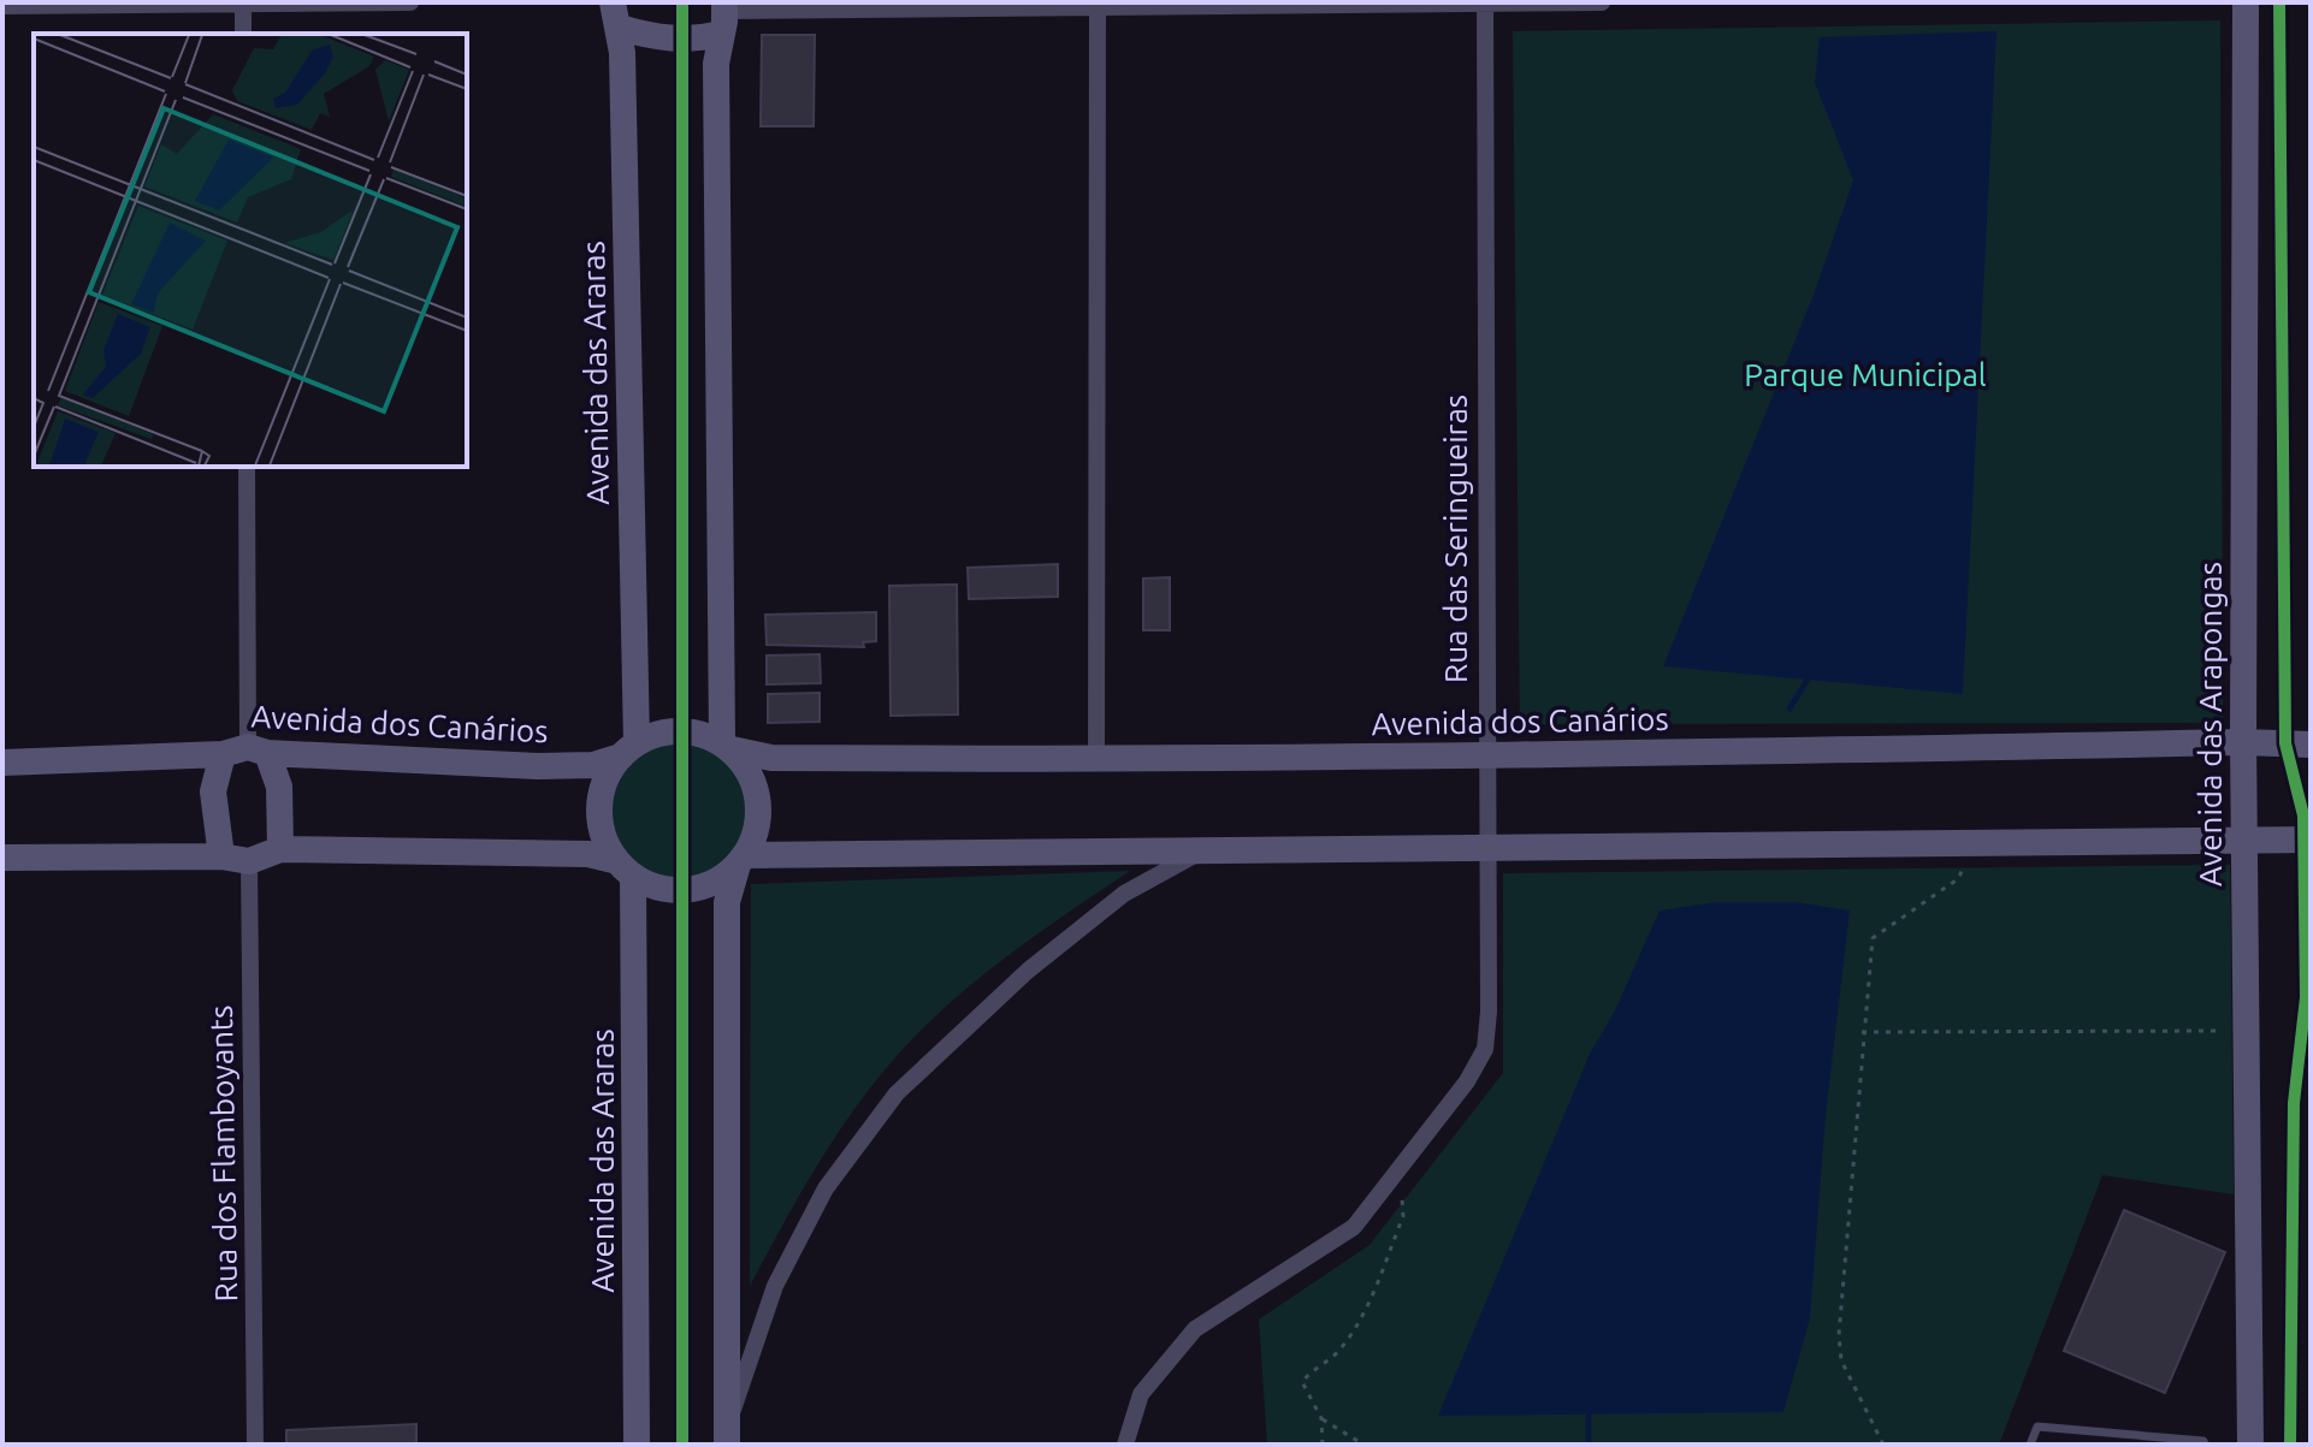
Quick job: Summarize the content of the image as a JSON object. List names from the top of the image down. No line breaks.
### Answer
{"streets":{"street":["Avenida das Araras","Rua das Seringueiras","Avenida dos Canários","Avenida das Arapongas","Rua dos Flamboyants"]},"crossings":[["Avenida das Araras","Avenida dos Canários"],["Rua das Seringueiras","Avenida dos Canários"],["Avenida dos Canários","Avenida das Arapongas"]],"parks":["Parque Municipal"]}
